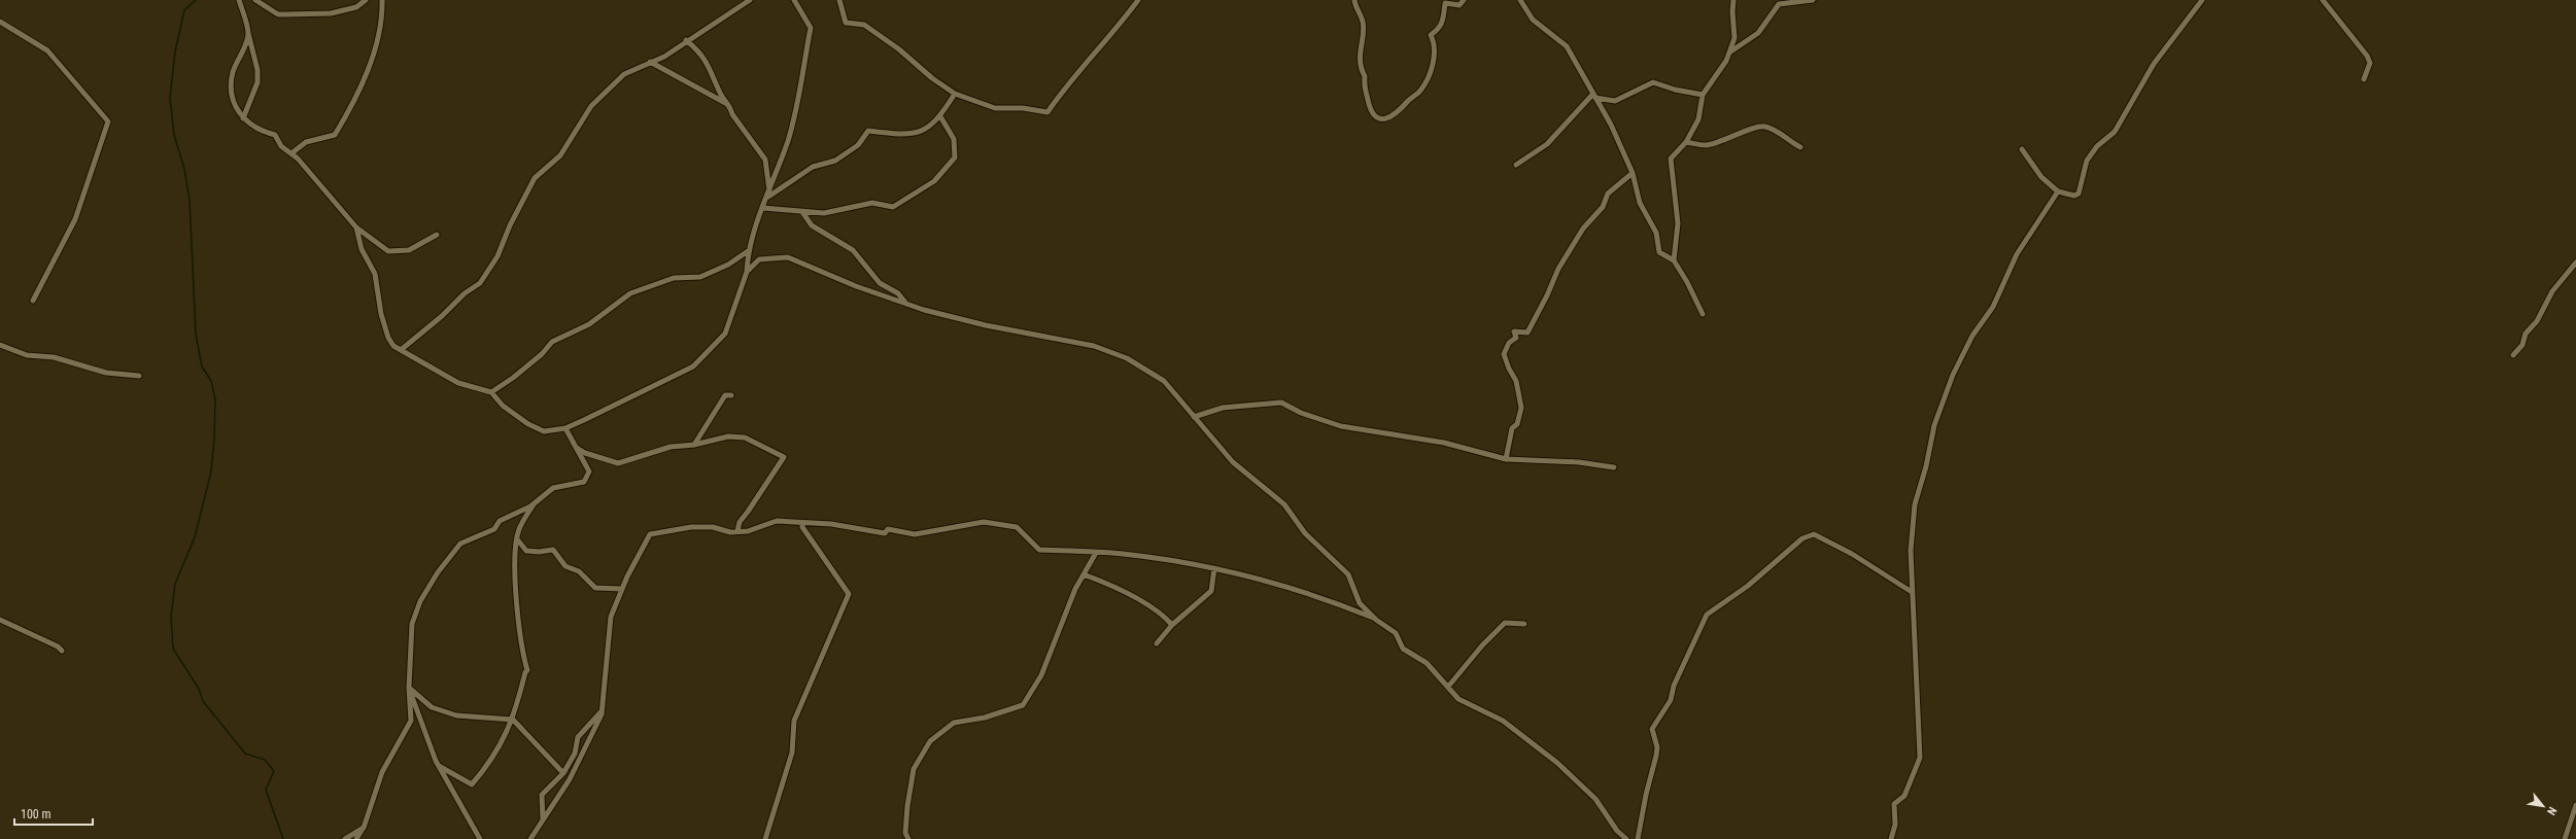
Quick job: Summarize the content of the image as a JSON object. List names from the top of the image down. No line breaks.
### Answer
{"scale_bar":"100 m","north":"bottom right"}
